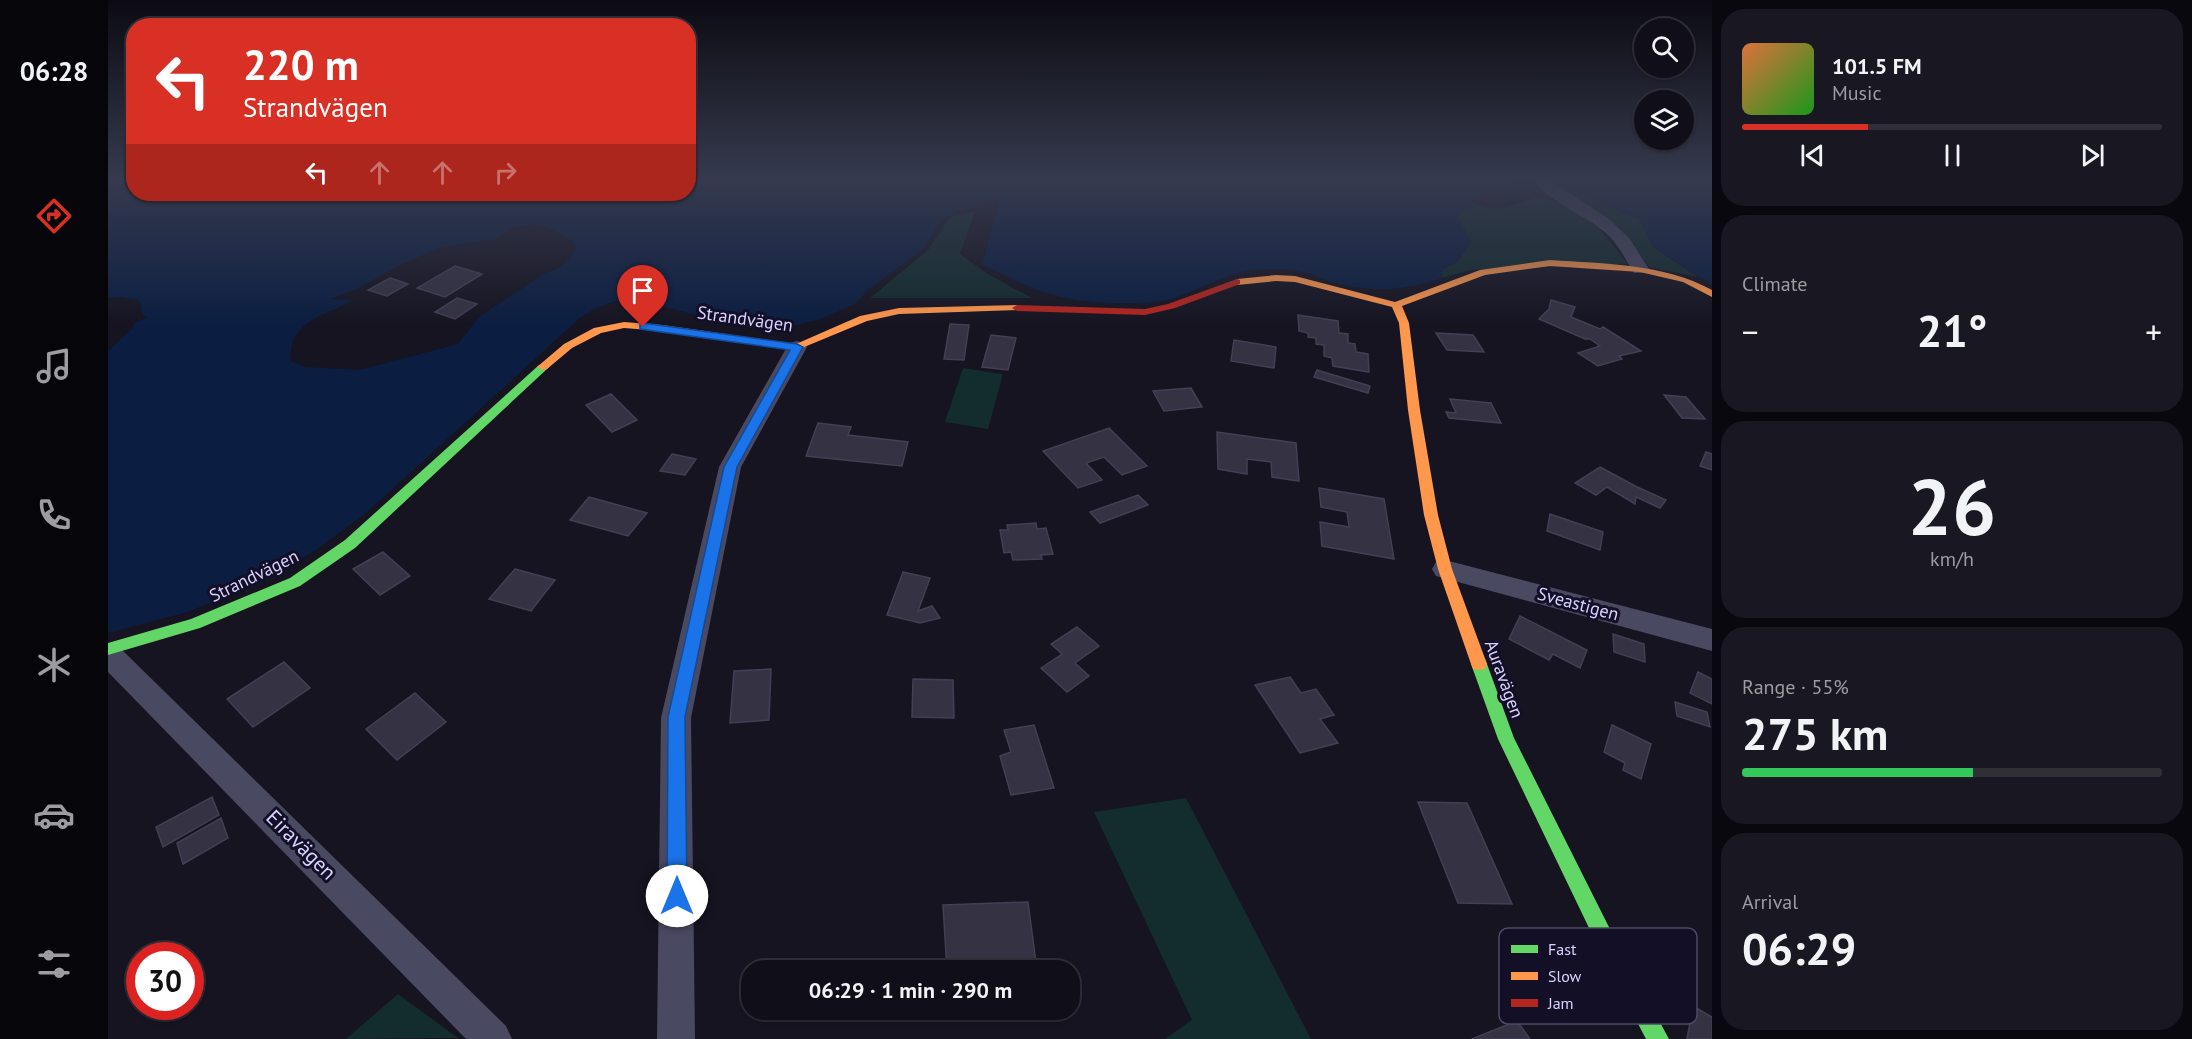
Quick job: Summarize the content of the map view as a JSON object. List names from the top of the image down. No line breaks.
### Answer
{"streets":{"street":["Strandvägen","Sveastigen","Auravägen","Eiravägen"]},"crossings":[["Strandvägen","Auravägen"],["Sveastigen","Auravägen"]],"legend":["Fast","Slow","Jam"],"page":{"tabs":"06:28","turn":["220 m","Strandvägen"],"song":["101.5 FM","Music"],"tile":["Climate",["26","km/h"],["Range · 55%","275 km"],["Arrival","06:29"]],"heat":["−","21°","+"],"limit":"30","trip":"06:29 · 1 min · 290 m"}}
